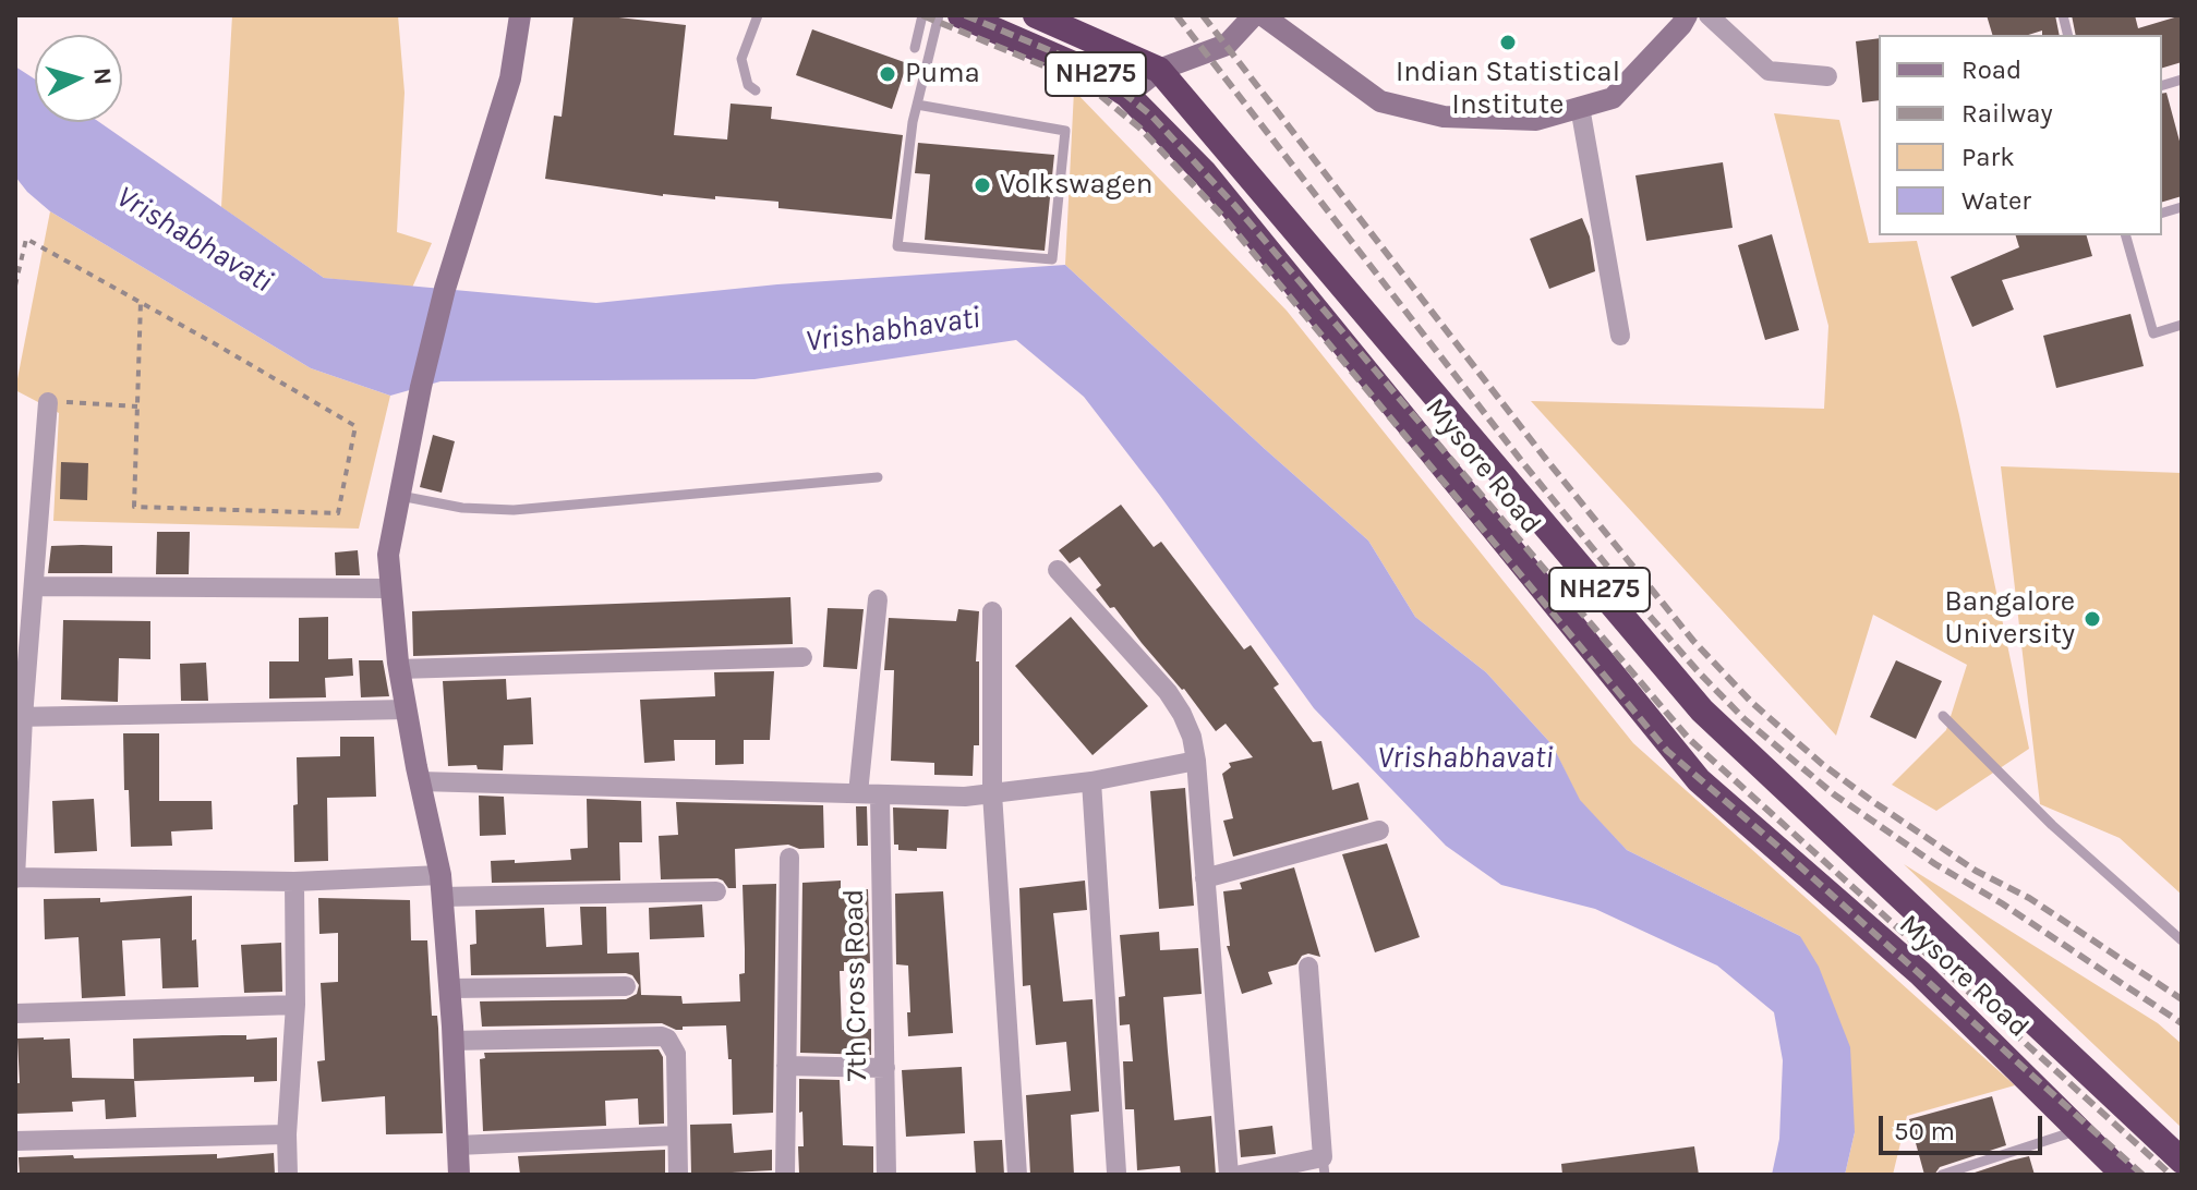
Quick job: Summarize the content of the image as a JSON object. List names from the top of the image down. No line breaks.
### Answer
{"streets":{"highway":["NH275","Mysore Road"],"street":["7th Cross Road"]},"water":["Vrishabhavati"],"places":["Indian Statistical Institute","Puma","Volkswagen","Bangalore University"],"legend":["Road","Railway","Park","Water"],"scale_bar":"50 m","north":"right"}
